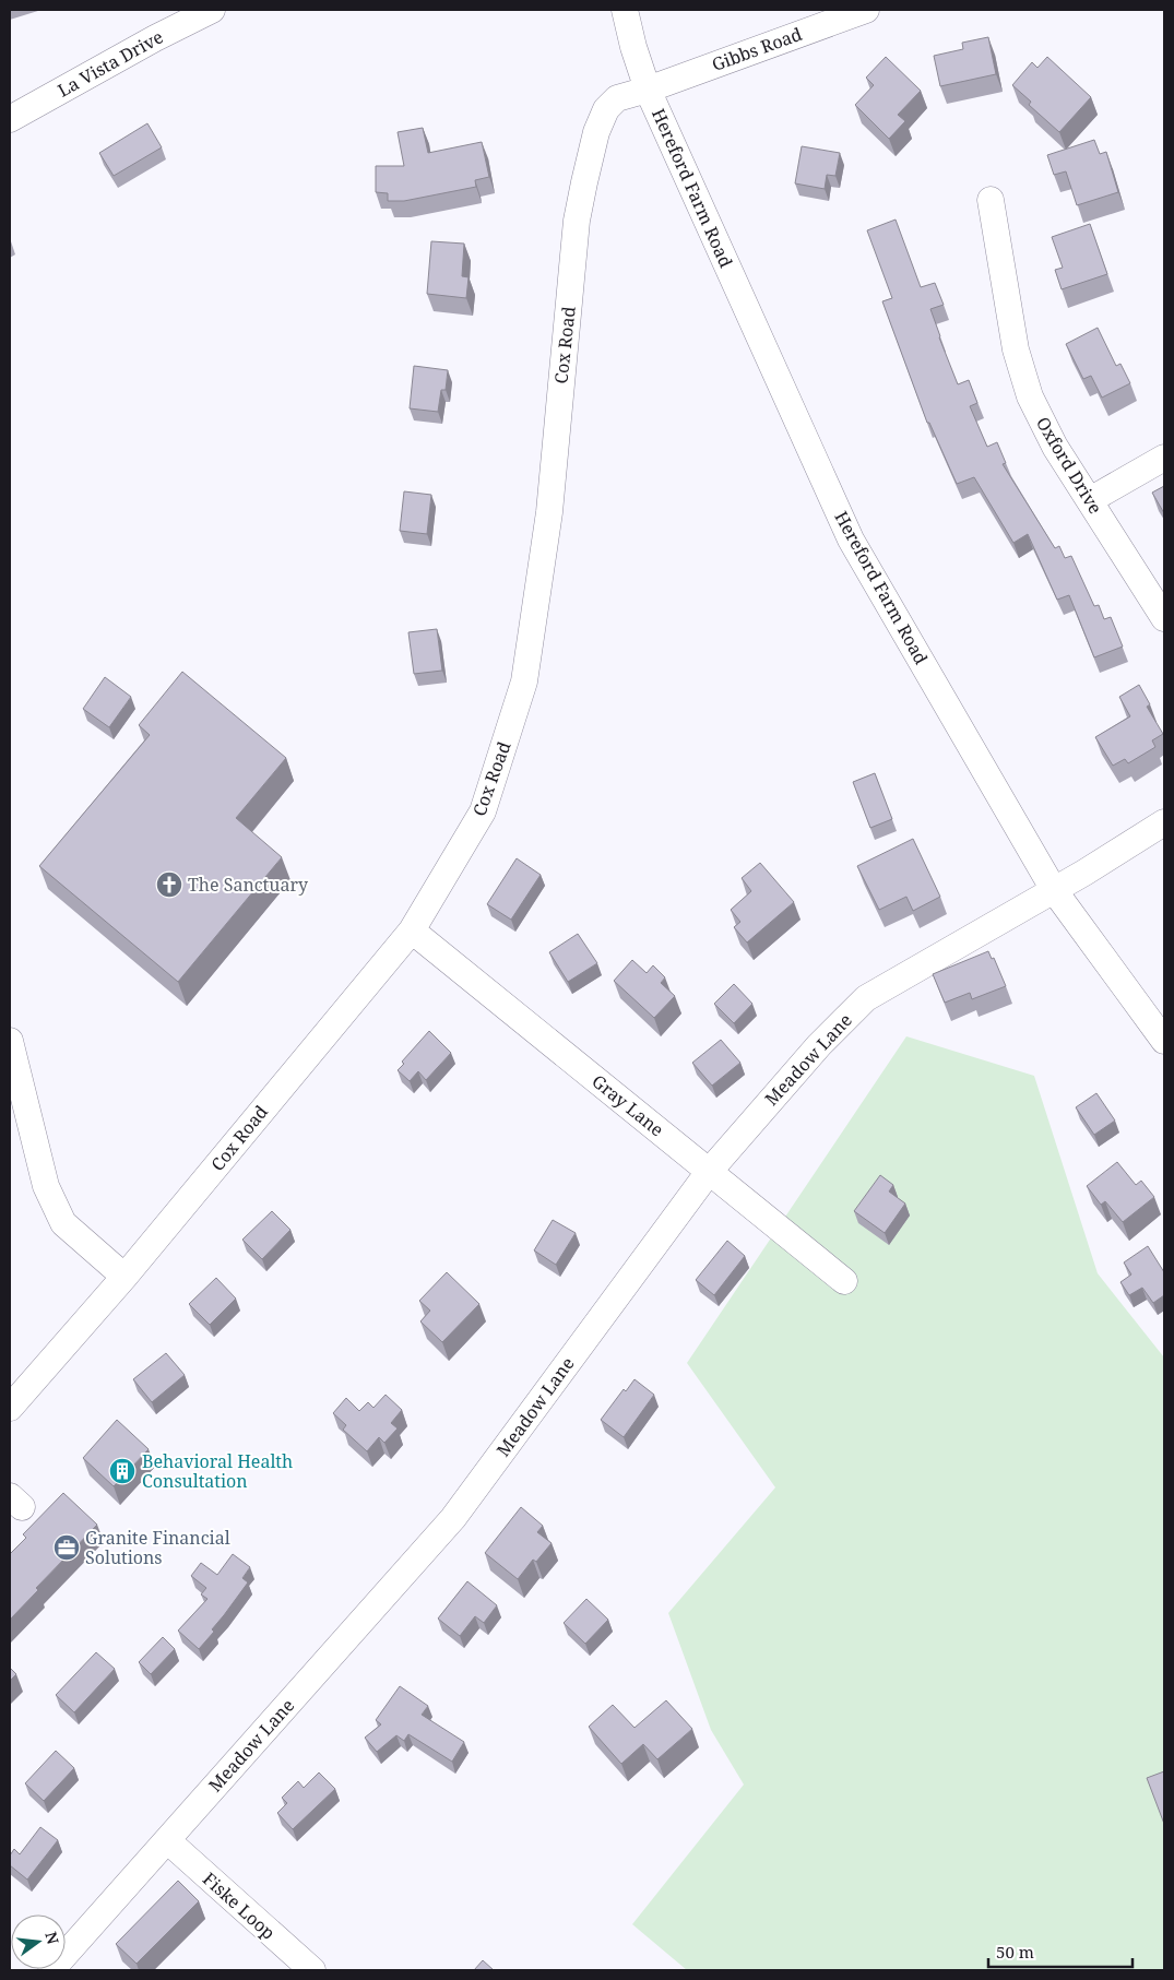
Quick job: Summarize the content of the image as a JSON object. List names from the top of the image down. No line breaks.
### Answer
{"streets":{"street":["Gibbs Road","La Vista Drive","Hereford Farm Road","Cox Road","Oxford Drive","Meadow Lane","Gray Lane","Fiske Loop"]},"crossings":[["Gibbs Road","Hereford Farm Road"],["Gibbs Road","Cox Road"],["Hereford Farm Road","Cox Road"],["Hereford Farm Road","Meadow Lane"],["Cox Road","Gray Lane"],["Meadow Lane","Gray Lane"],["Meadow Lane","Fiske Loop"]],"places":{"church":["The Sanctuary"],"building":["Behavioral Health Consultation"],"office":["Granite Financial Solutions"]},"scale_bar":"50 m","north":"right"}
